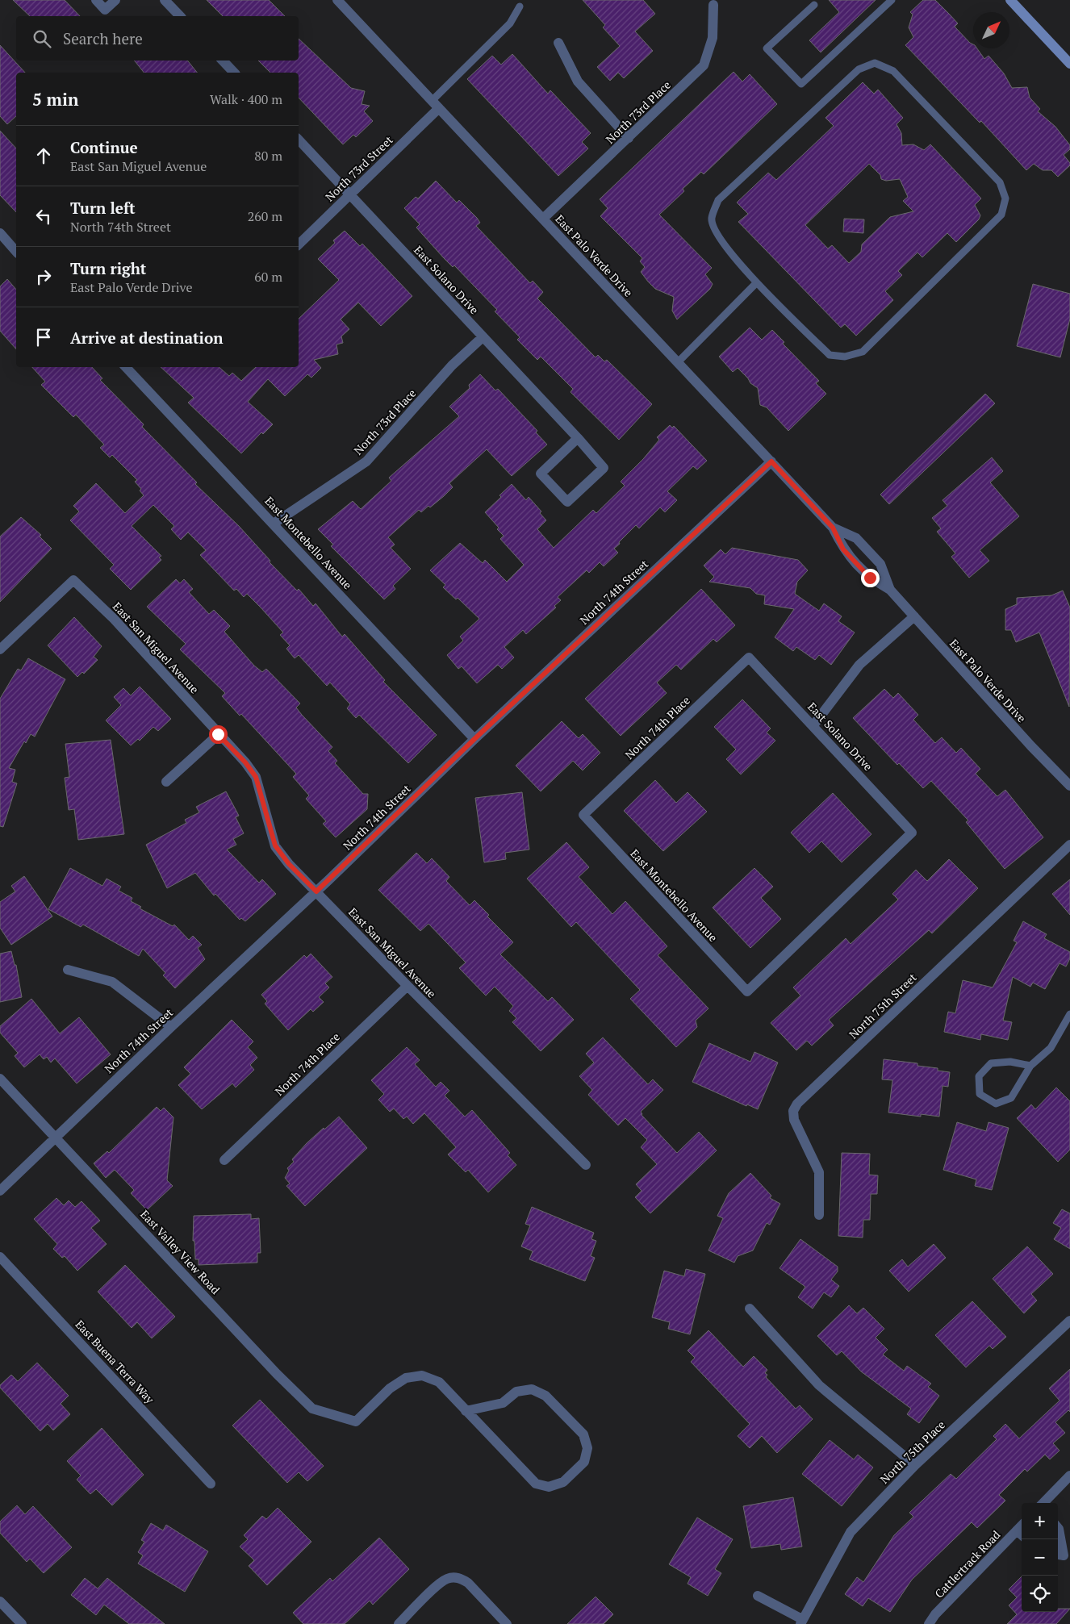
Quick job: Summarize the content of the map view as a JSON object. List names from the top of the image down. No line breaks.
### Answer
{"streets":{"street":["North 73rd Place","North 73rd Street","East Palo Verde Drive","East Solano Drive","East Montebello Avenue","North 74th Street","East San Miguel Avenue","North 74th Place","North 75th Street","East Valley View Road","East Buena Terra Way","North 75th Place","Cattlertrack Road"]},"crossings":[["North 73rd Place","East Palo Verde Drive"],["North 73rd Place","East Solano Drive"],["North 73rd Place","East Montebello Avenue"],["North 73rd Street","East Palo Verde Drive"],["North 73rd Street","East Solano Drive"],["East Palo Verde Drive","North 74th Street"],["East Solano Drive","East Montebello Avenue"],["East Solano Drive","North 74th Place"],["East Montebello Avenue","North 74th Street"],["East Montebello Avenue","North 74th Place"],["North 74th Street","East San Miguel Avenue"],["North 74th Street","East Valley View Road"],["East San Miguel Avenue","North 74th Place"]],"north":"top right","page":{"search":"Search here","heading":["5 min","Walk · 400 m"],"list":[["Continue","East San Miguel Avenue","80 m"],["Turn left","North 74th Street","260 m"],["Turn right","East Palo Verde Drive","60 m"],"Arrive at destination"],"map_buttons":["+","−"]}}
